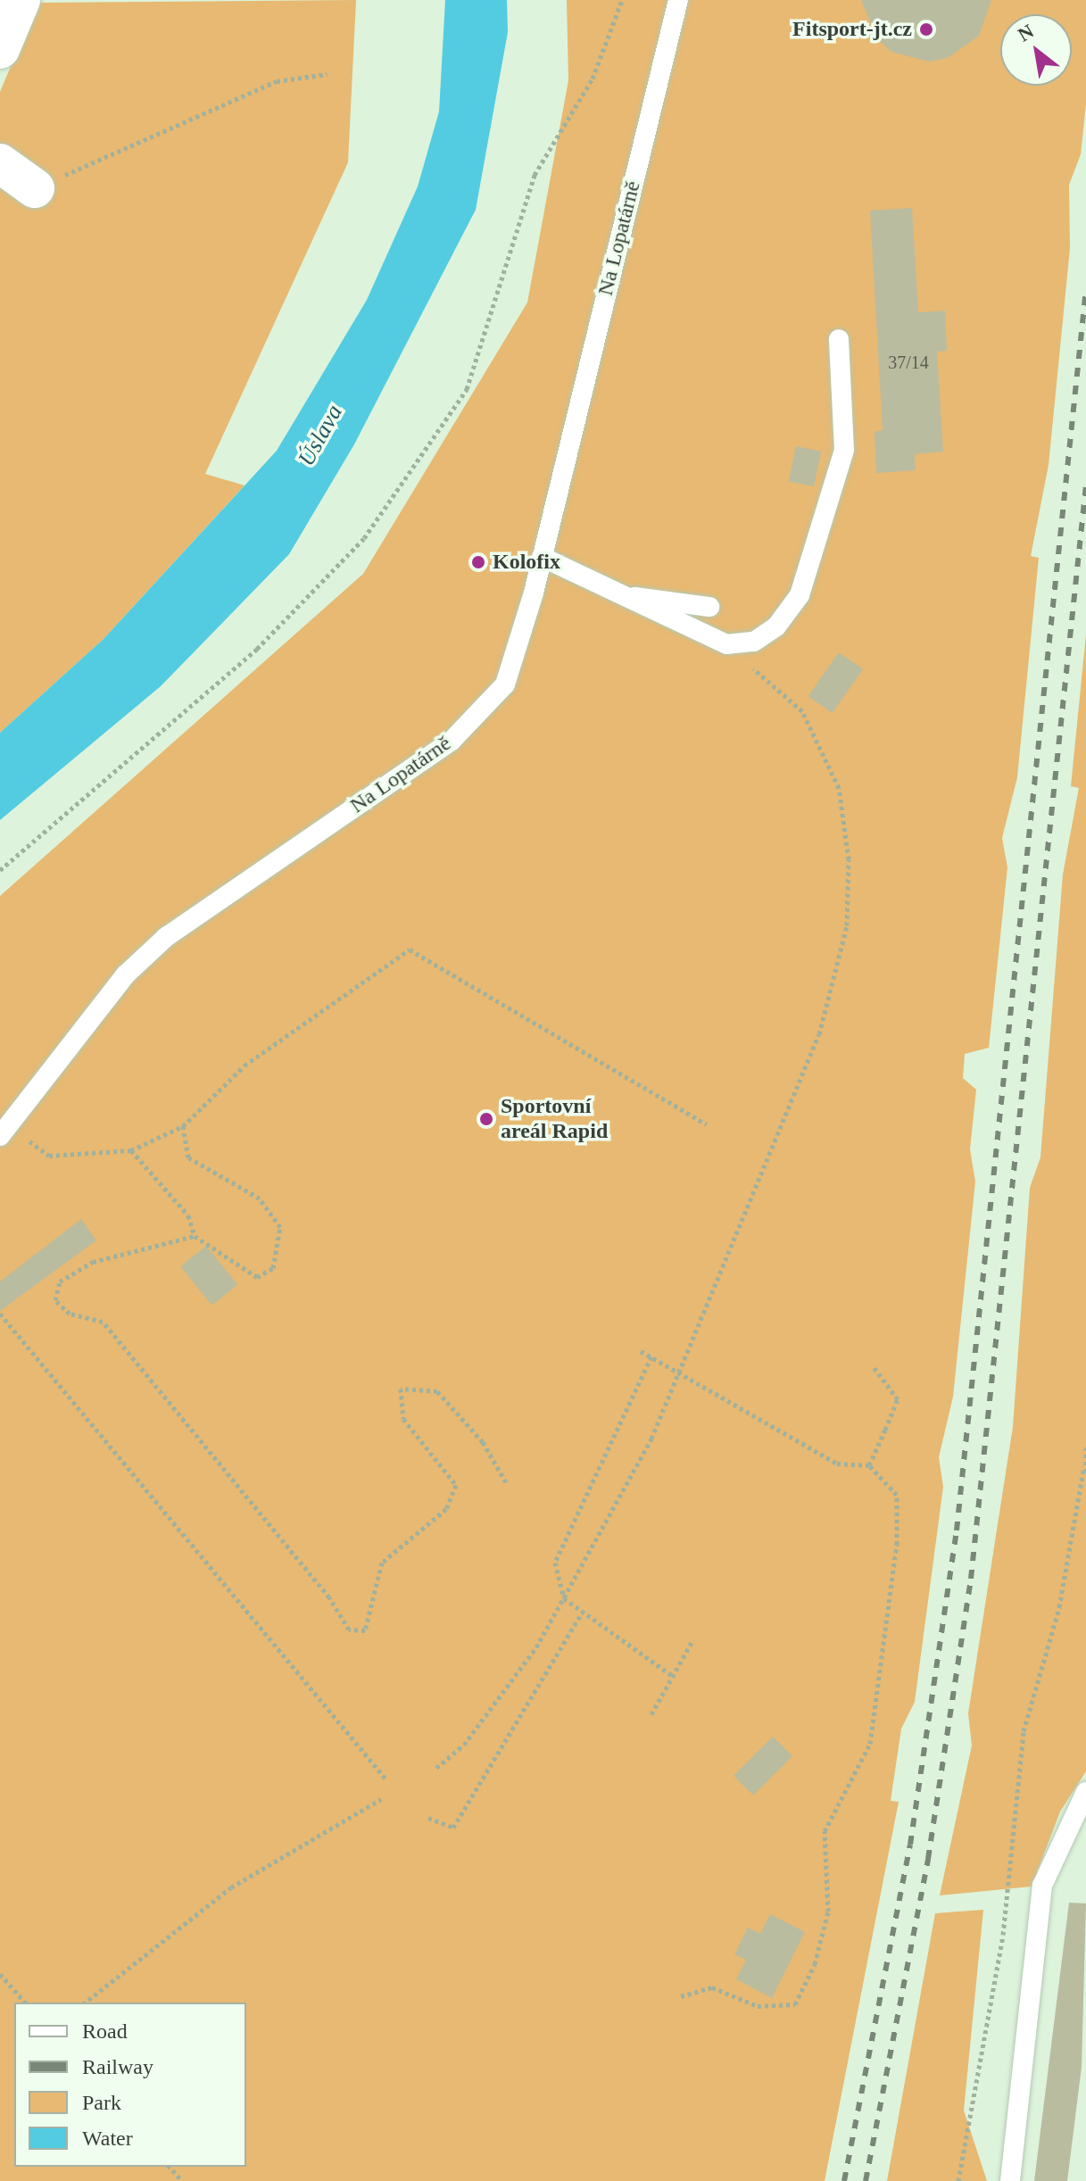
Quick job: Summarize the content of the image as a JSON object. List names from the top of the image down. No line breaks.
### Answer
{"streets":{"lane":["Na Lopatárně"]},"water":["Úslava"],"places":["Fitsport-jt.cz","Kolofix","Sportovní areál Rapid"],"house_numbers":["37/14"],"legend":["Road","Railway","Park","Water"],"north":"top left"}
